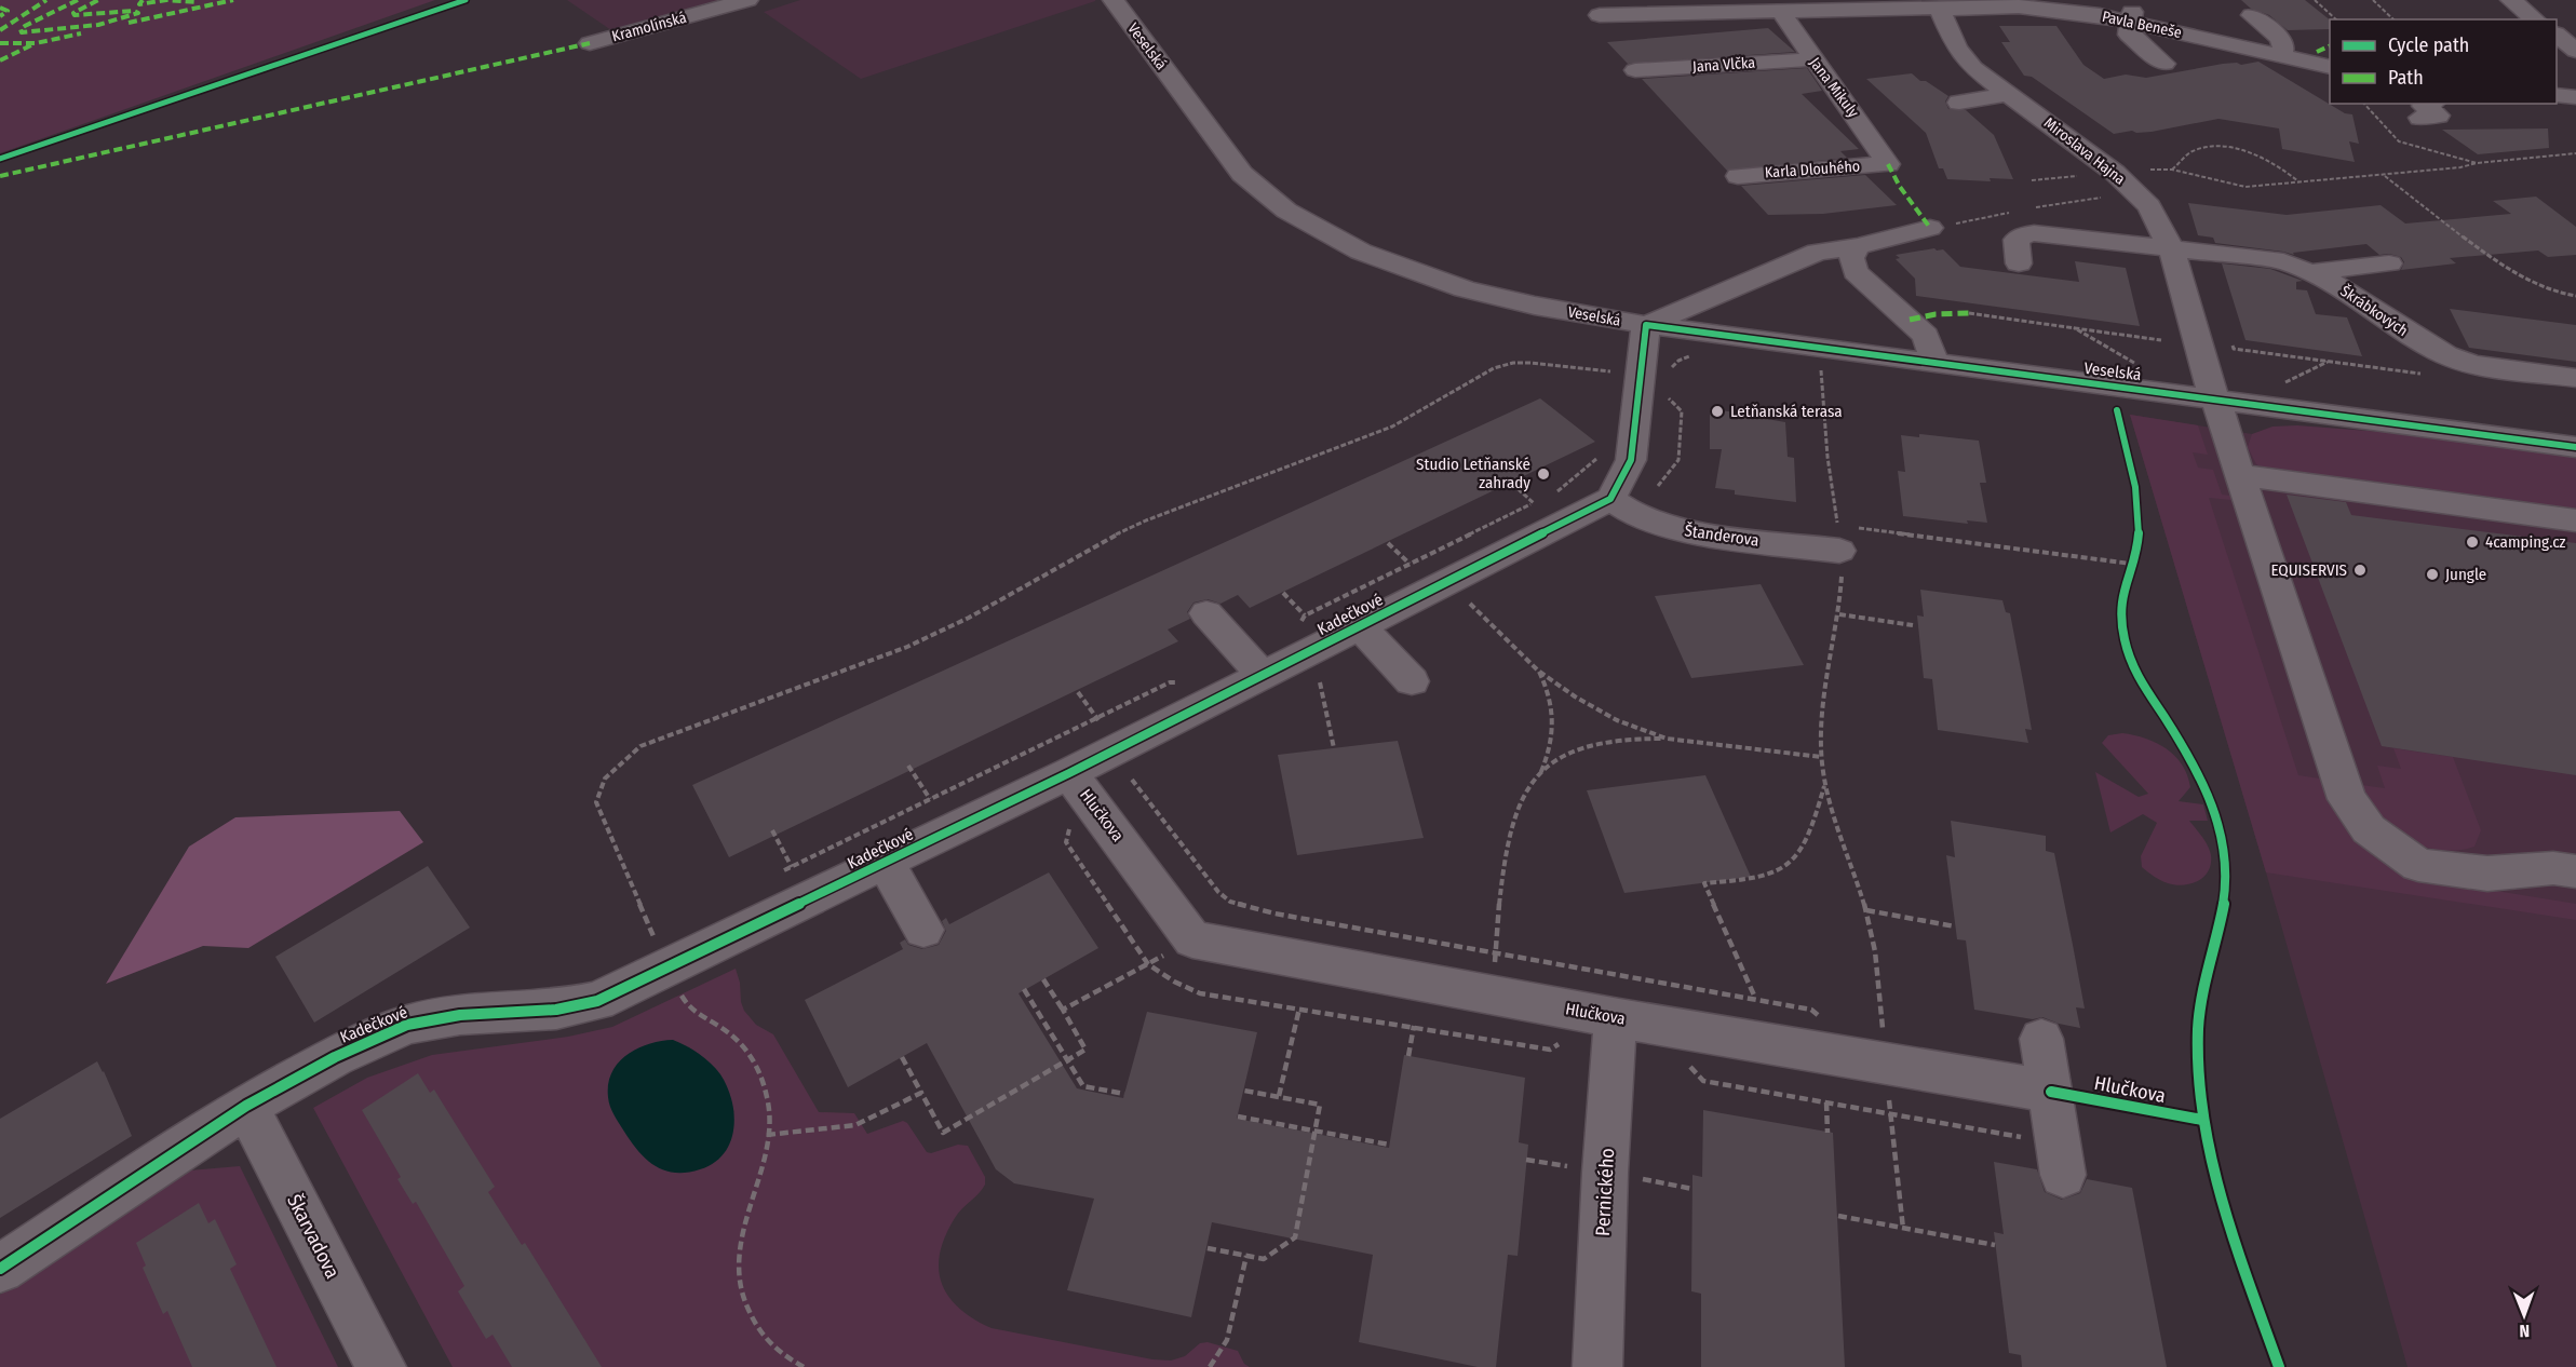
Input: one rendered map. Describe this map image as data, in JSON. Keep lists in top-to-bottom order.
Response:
{
  "streets": {
    "street": [
      "Pavla Beneše",
      "Kramolínská",
      "Veselská",
      "Jana Vlčka",
      "Jana Mikuly",
      "Miroslava Hajna",
      "Karla Dlouhého",
      "Škrábkových",
      "Štanderova",
      "Kadečkové",
      "Hlučkova",
      "Pernického",
      "Škarvadova"
    ]
  },
  "crossings": [
    ["Pavla Beneše", "Jana Mikuly"],
    ["Pavla Beneše", "Miroslava Hajna"],
    ["Veselská", "Miroslava Hajna"],
    ["Jana Vlčka", "Jana Mikuly"],
    ["Jana Mikuly", "Karla Dlouhého"],
    ["Miroslava Hajna", "Škrábkových"],
    ["Štanderova", "Kadečkové"],
    ["Kadečkové", "Hlučkova"],
    ["Kadečkové", "Škarvadova"],
    ["Hlučkova", "Pernického"]
  ],
  "places": [
    "Letňanská terasa",
    "Studio Letňanské zahrady",
    "4camping.cz",
    "EQUISERVIS",
    "Jungle"
  ],
  "legend": ["Cycle path", "Path"],
  "north": "bottom"
}
